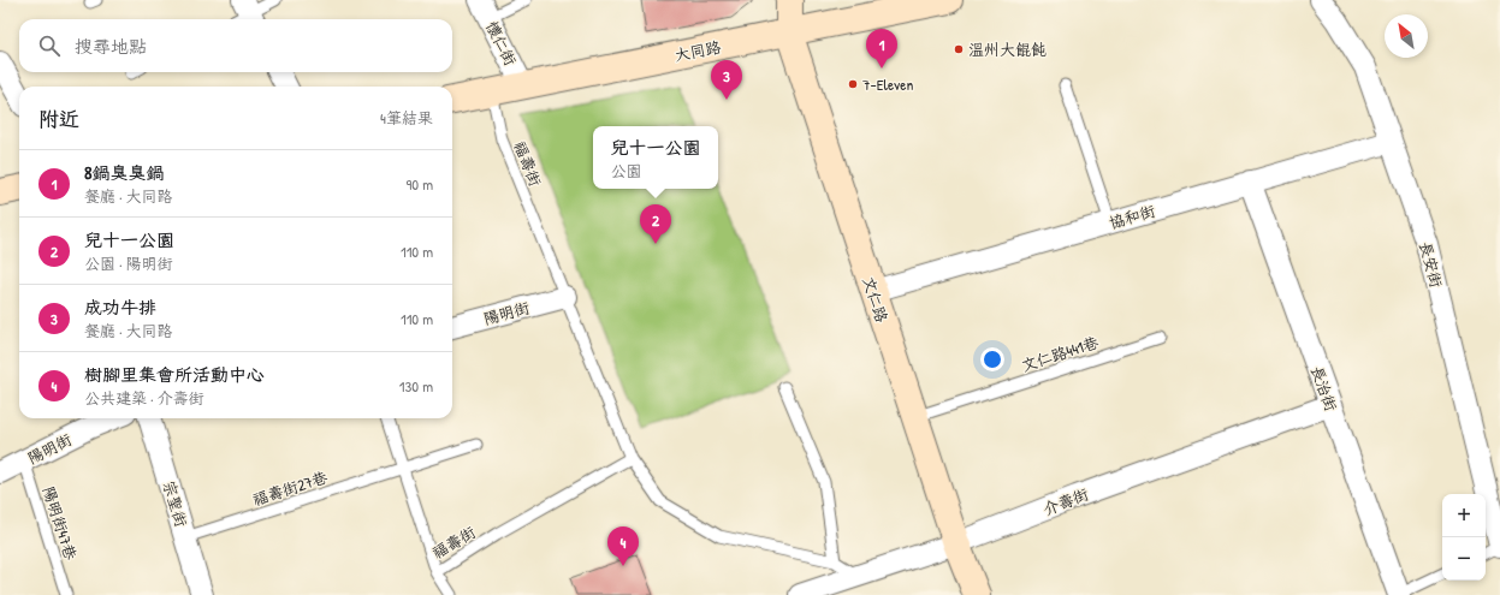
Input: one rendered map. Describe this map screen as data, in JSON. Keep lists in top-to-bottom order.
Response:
{
  "streets": {
    "main road": ["大同路", "文仁路"],
    "street": [
      "懷仁街",
      "協和街",
      "長安街",
      "陽明街",
      "長治街",
      "介壽街",
      "宗聖街"
    ],
    "lane": [
      "福壽街",
      "文仁路441巷",
      "福壽街27巷",
      "陽明街47巷"
    ]
  },
  "crossings": [
    ["懷仁街", "大同路"],
    ["大同路", "福壽街"],
    ["大同路", "文仁路"],
    ["福壽街", "陽明街"],
    ["福壽街", "福壽街27巷"],
    ["福壽街", "介壽街"],
    ["協和街", "長安街"],
    ["協和街", "文仁路"],
    ["協和街", "長治街"],
    ["文仁路", "文仁路441巷"],
    ["文仁路", "介壽街"],
    ["陽明街", "陽明街47巷"],
    ["長治街", "介壽街"],
    ["福壽街27巷", "宗聖街"]
  ],
  "places": ["溫州大餛飩", "7-Eleven"],
  "north": "top left",
  "page": {
    "search": "搜尋地點",
    "pins": [
      "1",
      "3",
      "2",
      "4"
    ],
    "heading": ["附近", "4筆結果"],
    "popup": ["兒十一公園", "公園"],
    "list": [
      {
        "mark": "1",
        "name": "8鍋臭臭鍋",
        "note": "餐廳 · 大同路",
        "value": "90 m"
      },
      {
        "mark": "2",
        "name": "兒十一公園",
        "note": "公園 · 陽明街",
        "value": "110 m"
      },
      {
        "mark": "3",
        "name": "成功牛排",
        "note": "餐廳 · 大同路",
        "value": "110 m"
      },
      {
        "mark": "4",
        "name": "樹腳里集會所活動中心",
        "note": "公共建築 · 介壽街",
        "value": "130 m"
      }
    ],
    "map_buttons": ["+", "−"]
  }
}
